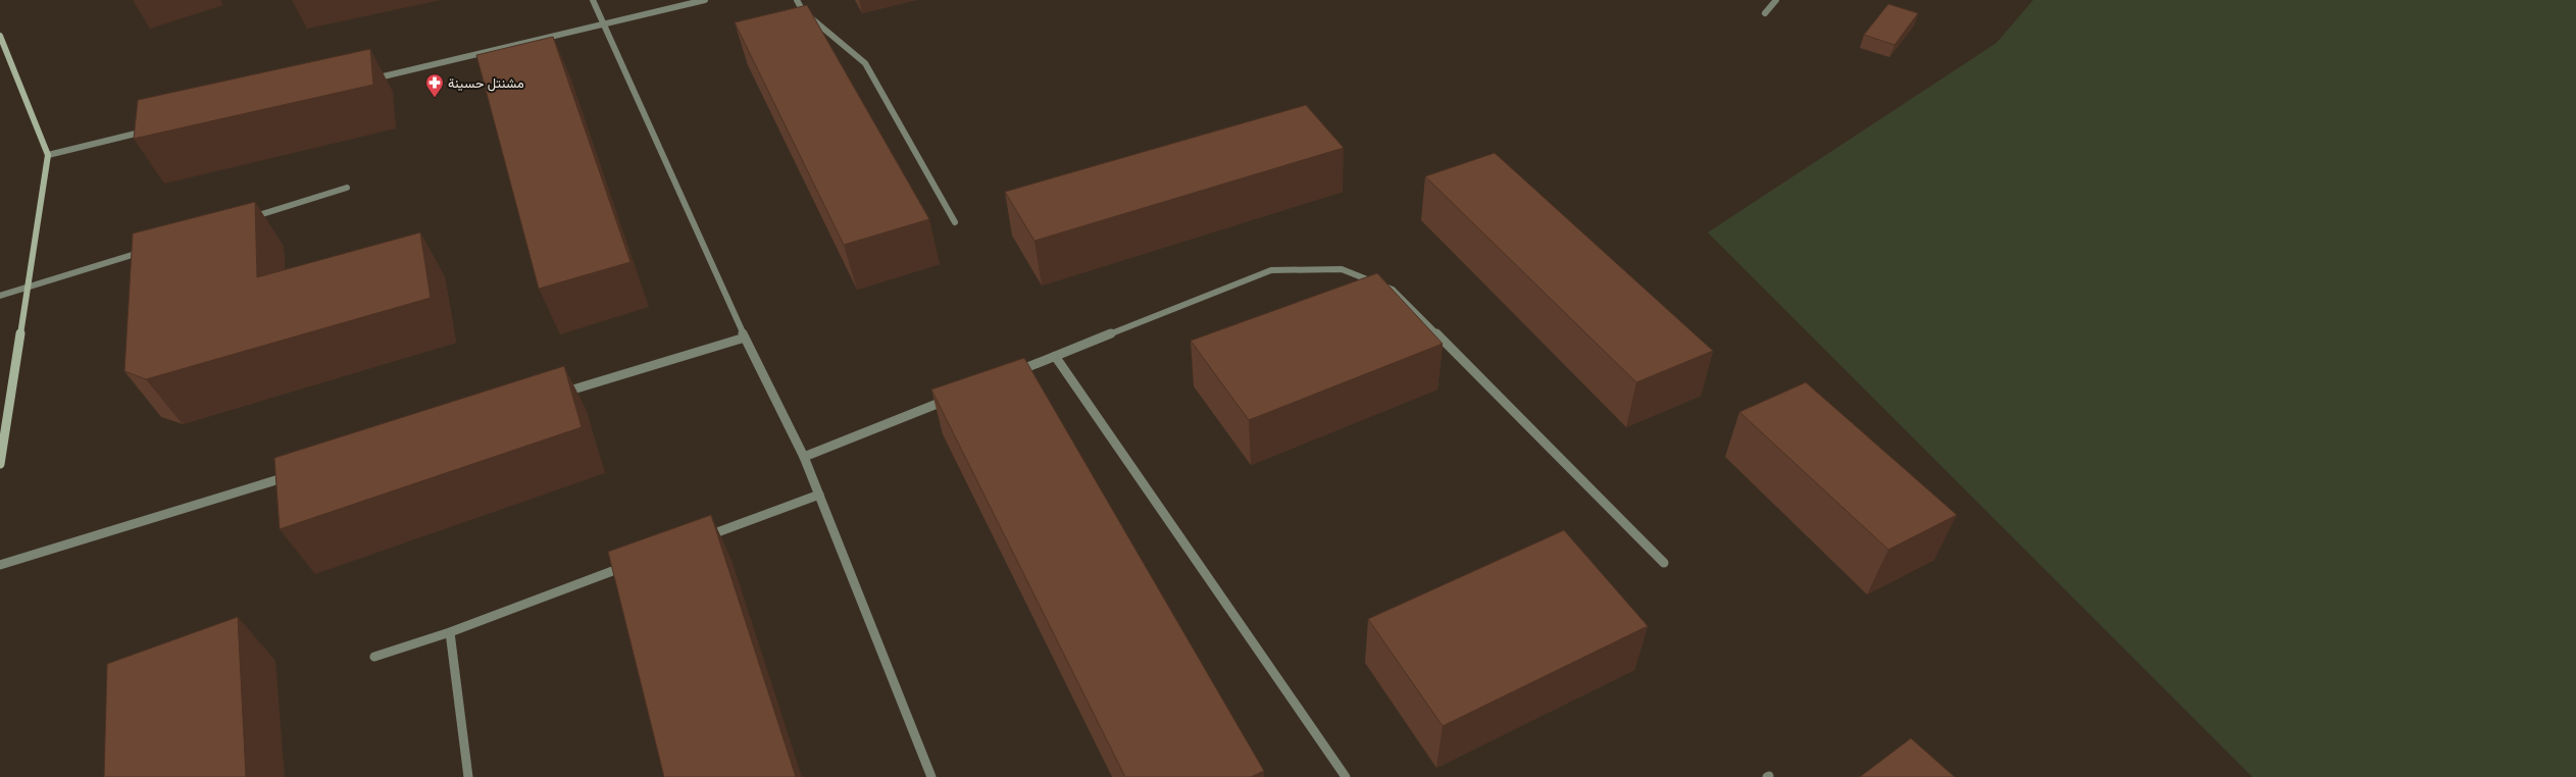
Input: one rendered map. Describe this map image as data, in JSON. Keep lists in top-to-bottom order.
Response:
{
  "places": {
    "pharmacy": ["مشنتل حسينة"]
  }
}
